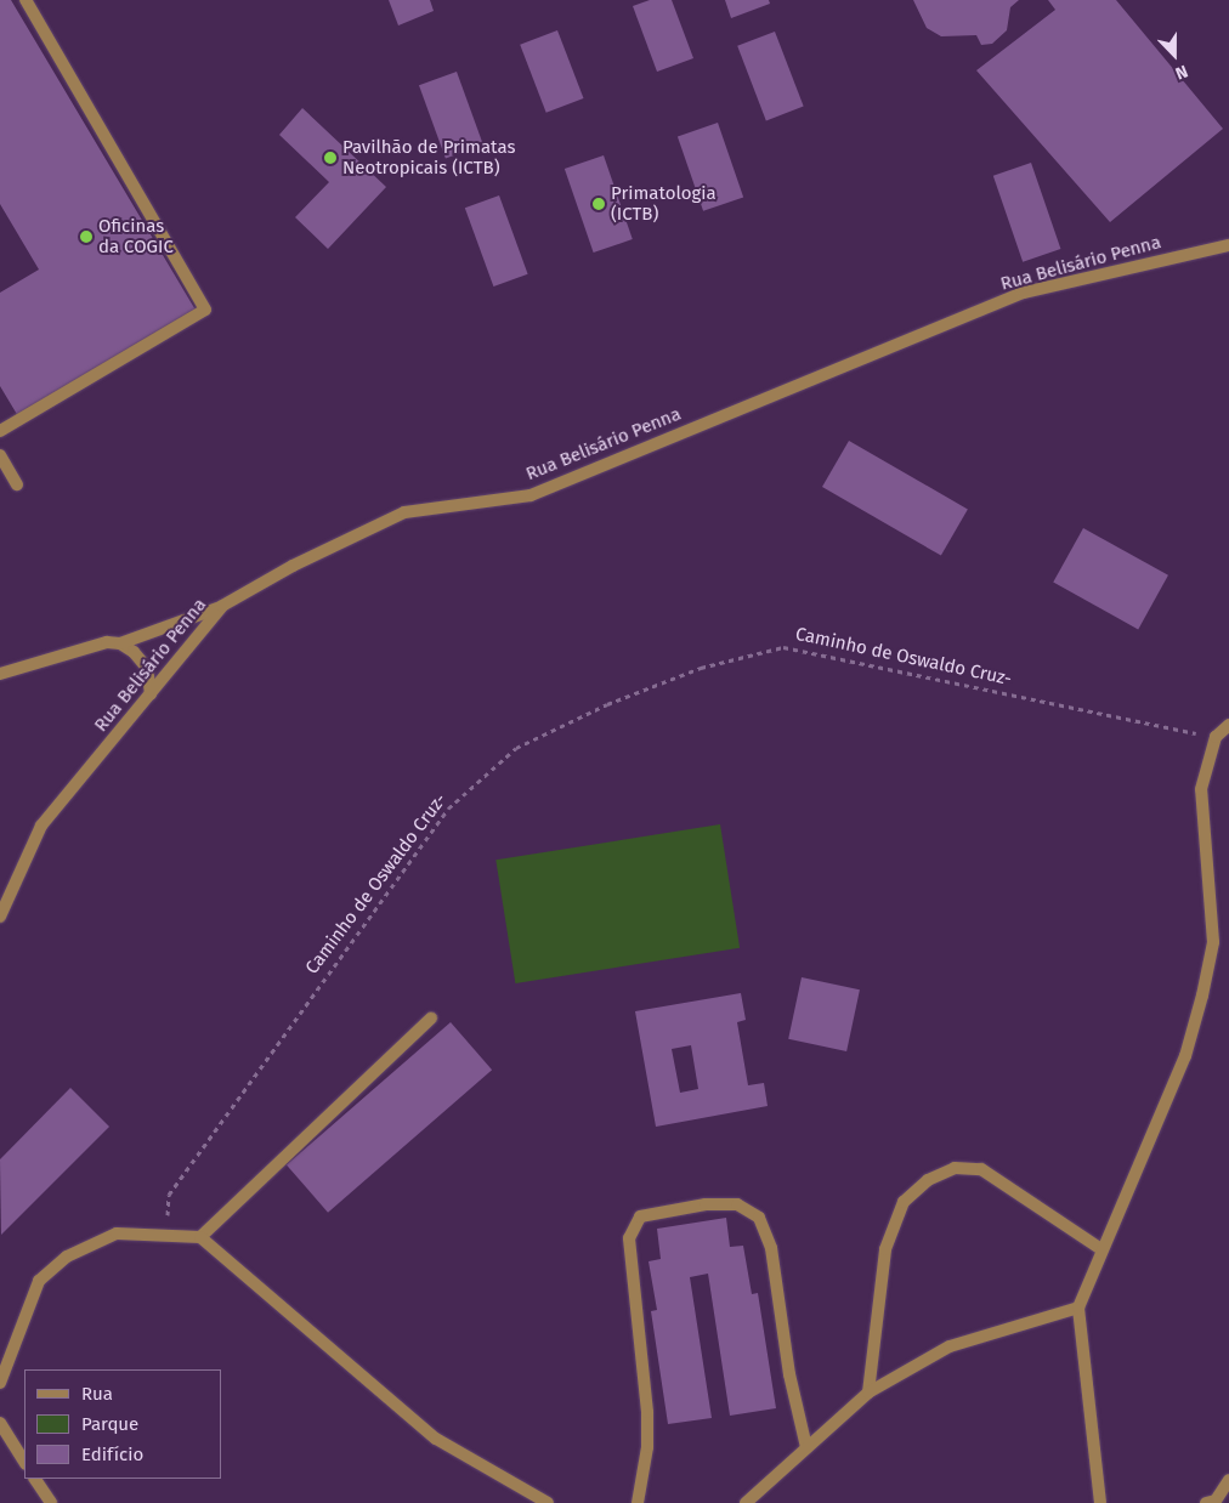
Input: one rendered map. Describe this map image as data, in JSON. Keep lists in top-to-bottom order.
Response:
{
  "streets": {
    "street": ["Rua Belisário Penna"],
    "path": ["Caminho de Oswaldo Cruz-"]
  },
  "places": ["Pavilhão de Primatas Neotropicais (ICTB)", "Primatologia (ICTB)", "Oficinas da COGIC"],
  "legend": ["Rua", "Parque", "Edifício"],
  "north": "bottom"
}
